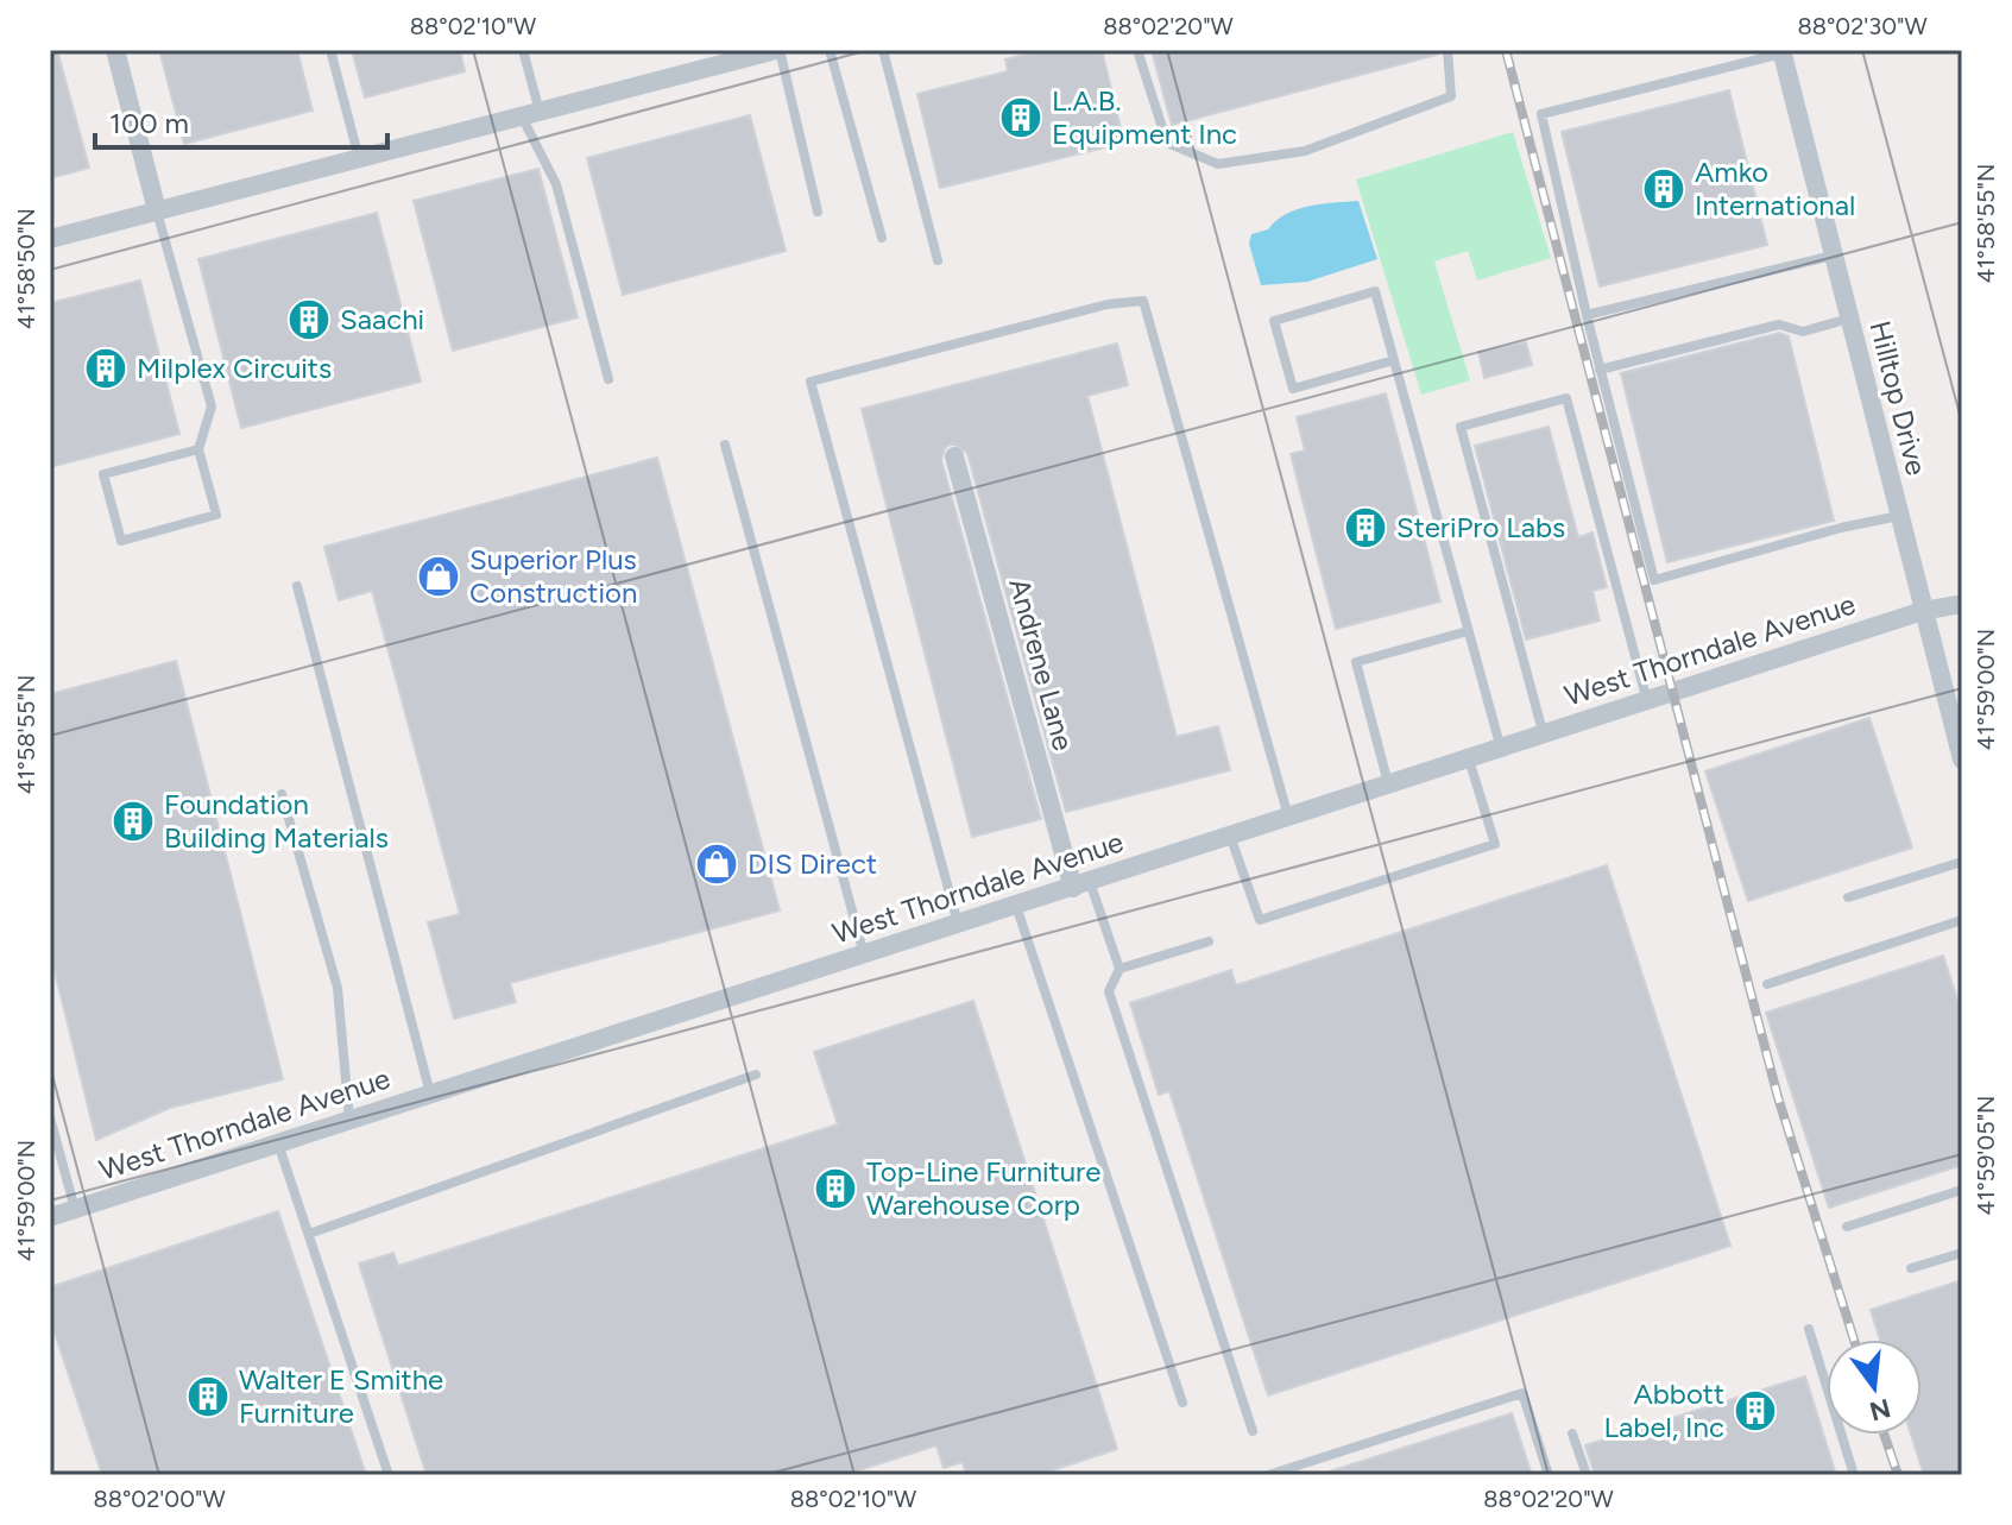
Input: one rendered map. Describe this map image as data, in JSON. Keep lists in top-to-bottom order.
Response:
{
  "streets": {
    "street": ["Hilltop Drive", "West Thorndale Avenue", "Andrene Lane"]
  },
  "crossings": [
    ["Hilltop Drive", "West Thorndale Avenue"],
    ["West Thorndale Avenue", "Andrene Lane"]
  ],
  "places": {
    "building": [
      "L.A.B. Equipment Inc",
      "Amko International",
      "Saachi",
      "Milplex Circuits",
      "SteriPro Labs",
      "Foundation Building Materials",
      "Top-Line Furniture Warehouse Corp",
      "Walter E Smithe Furniture",
      "Abbott Label, Inc"
    ],
    "shop": ["Superior Plus Construction", "DIS Direct"]
  },
  "scale_bar": "100 m",
  "north": "bottom",
  "coordinates": [
    "88°02'10\"W",
    "88°02'20\"W",
    "88°02'30\"W",
    "41°58'55\"N",
    "41°58'50\"N",
    "41°59'00\"N",
    "41°59'05\"N",
    "88°02'00\"W"
  ]
}
